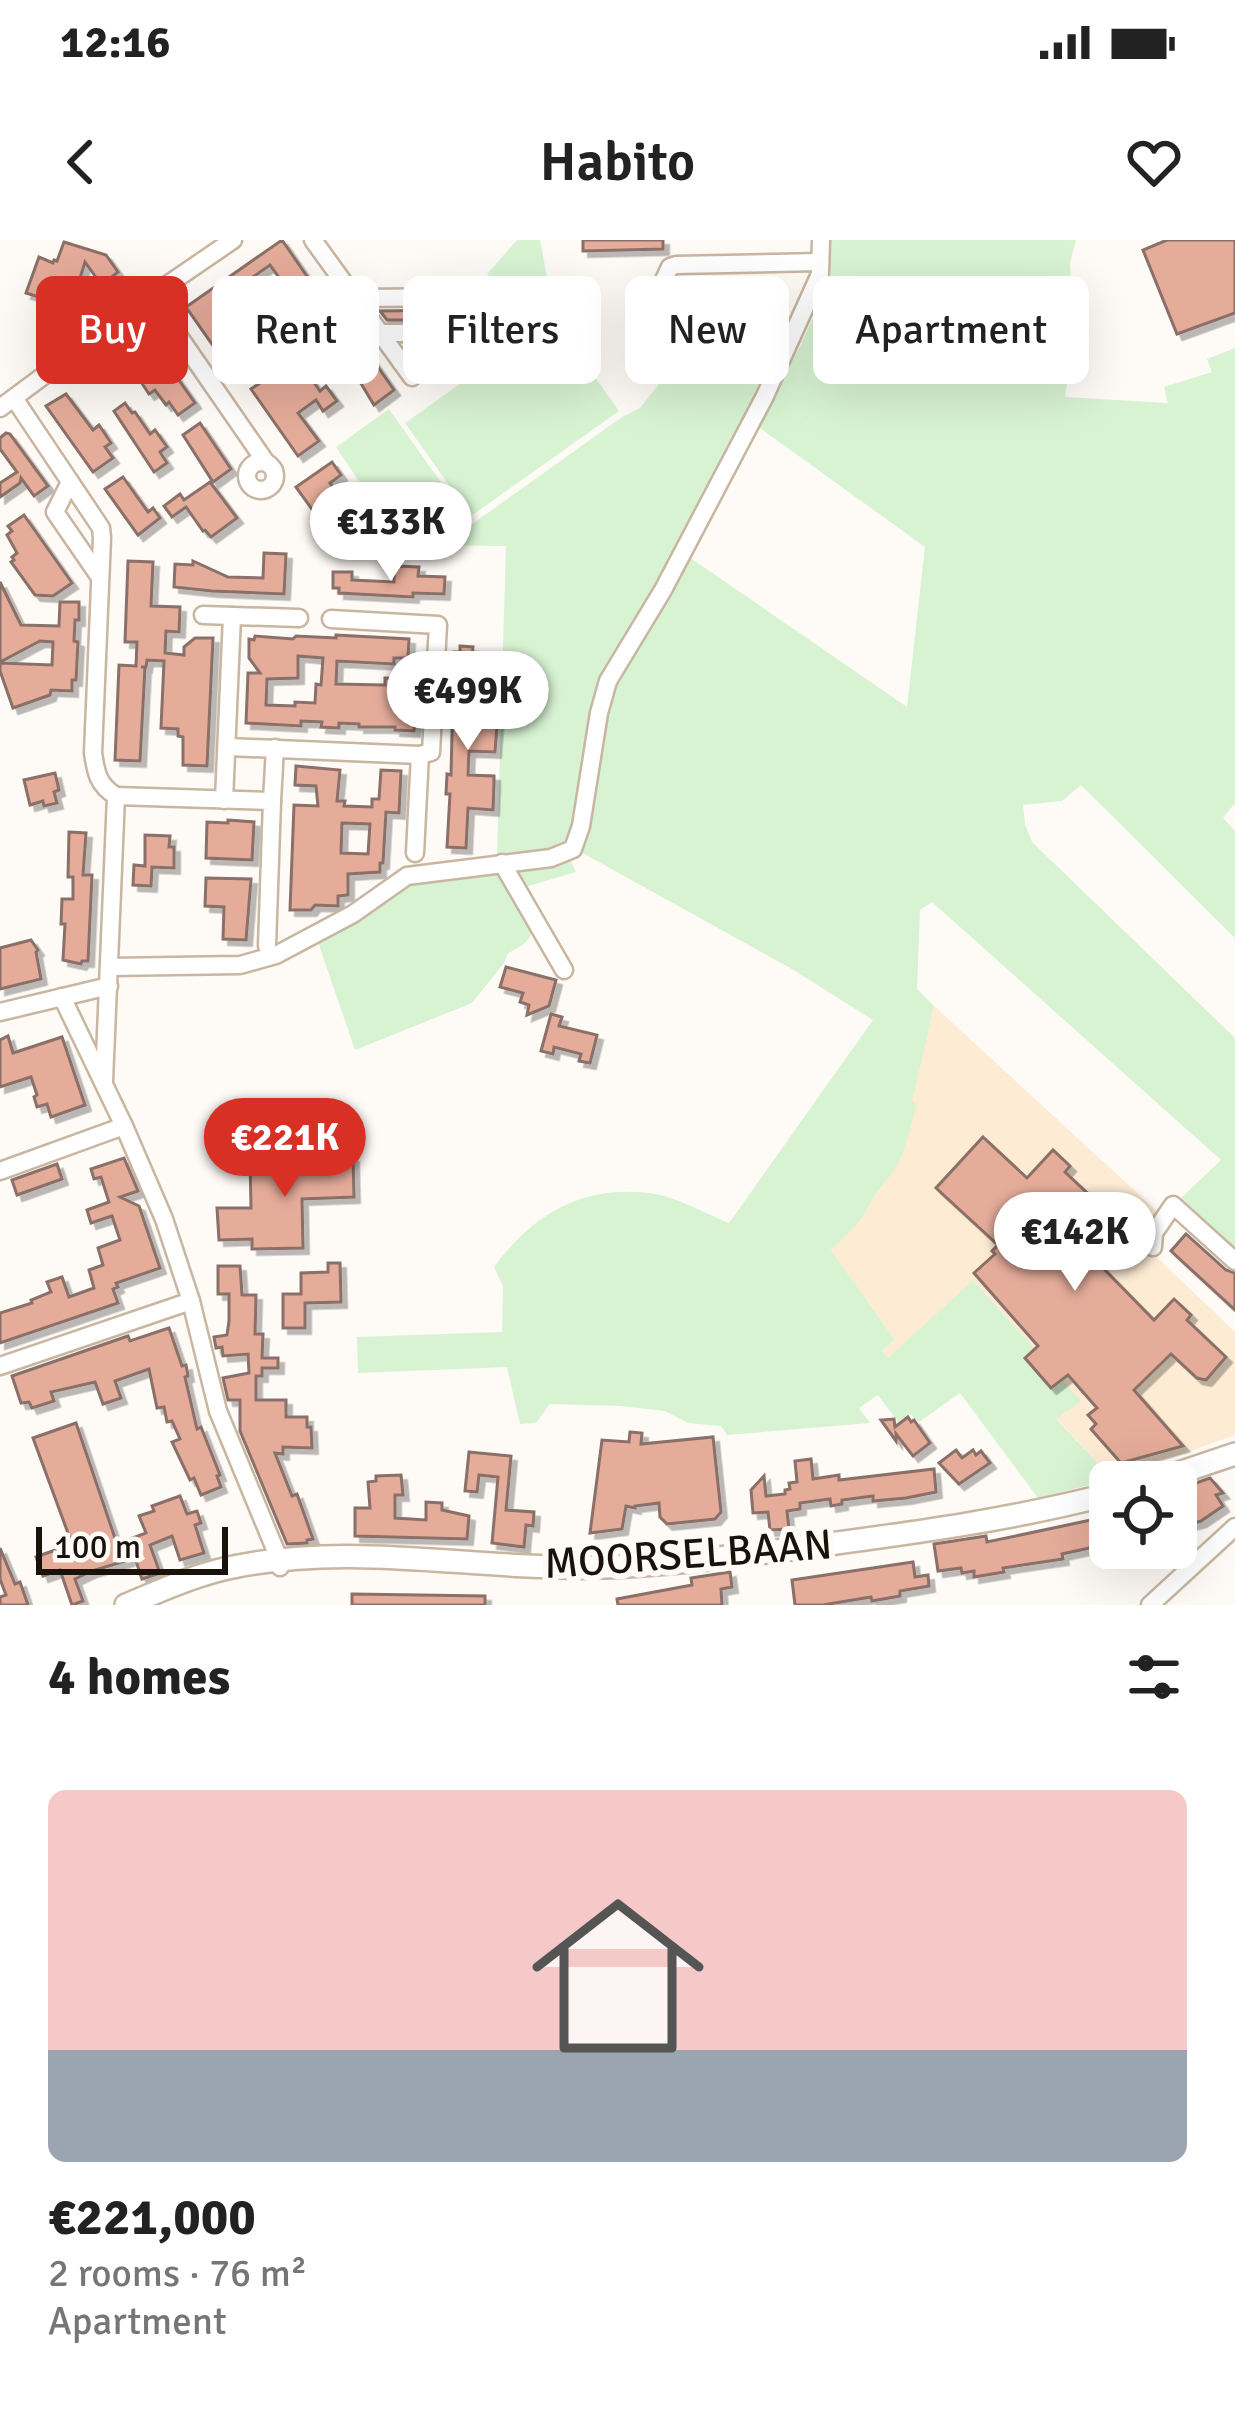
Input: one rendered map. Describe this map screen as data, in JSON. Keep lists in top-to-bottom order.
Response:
{
  "streets": {
    "main road": ["MOORSELBAAN"]
  },
  "scale_bar": "100 m",
  "page": {
    "status": "12:16",
    "header": "Habito",
    "chip": [
      "Buy",
      "Rent",
      "Filters",
      "New",
      "Apartment"
    ],
    "price": [
      "€133K",
      "€499K",
      "€221K",
      "€142K"
    ],
    "scale": "100 m",
    "heading": "4 homes",
    "list": [
      {
        "name": "€221,000",
        "note": "2 rooms · 76 m² · Apartment"
      }
    ]
  }
}
